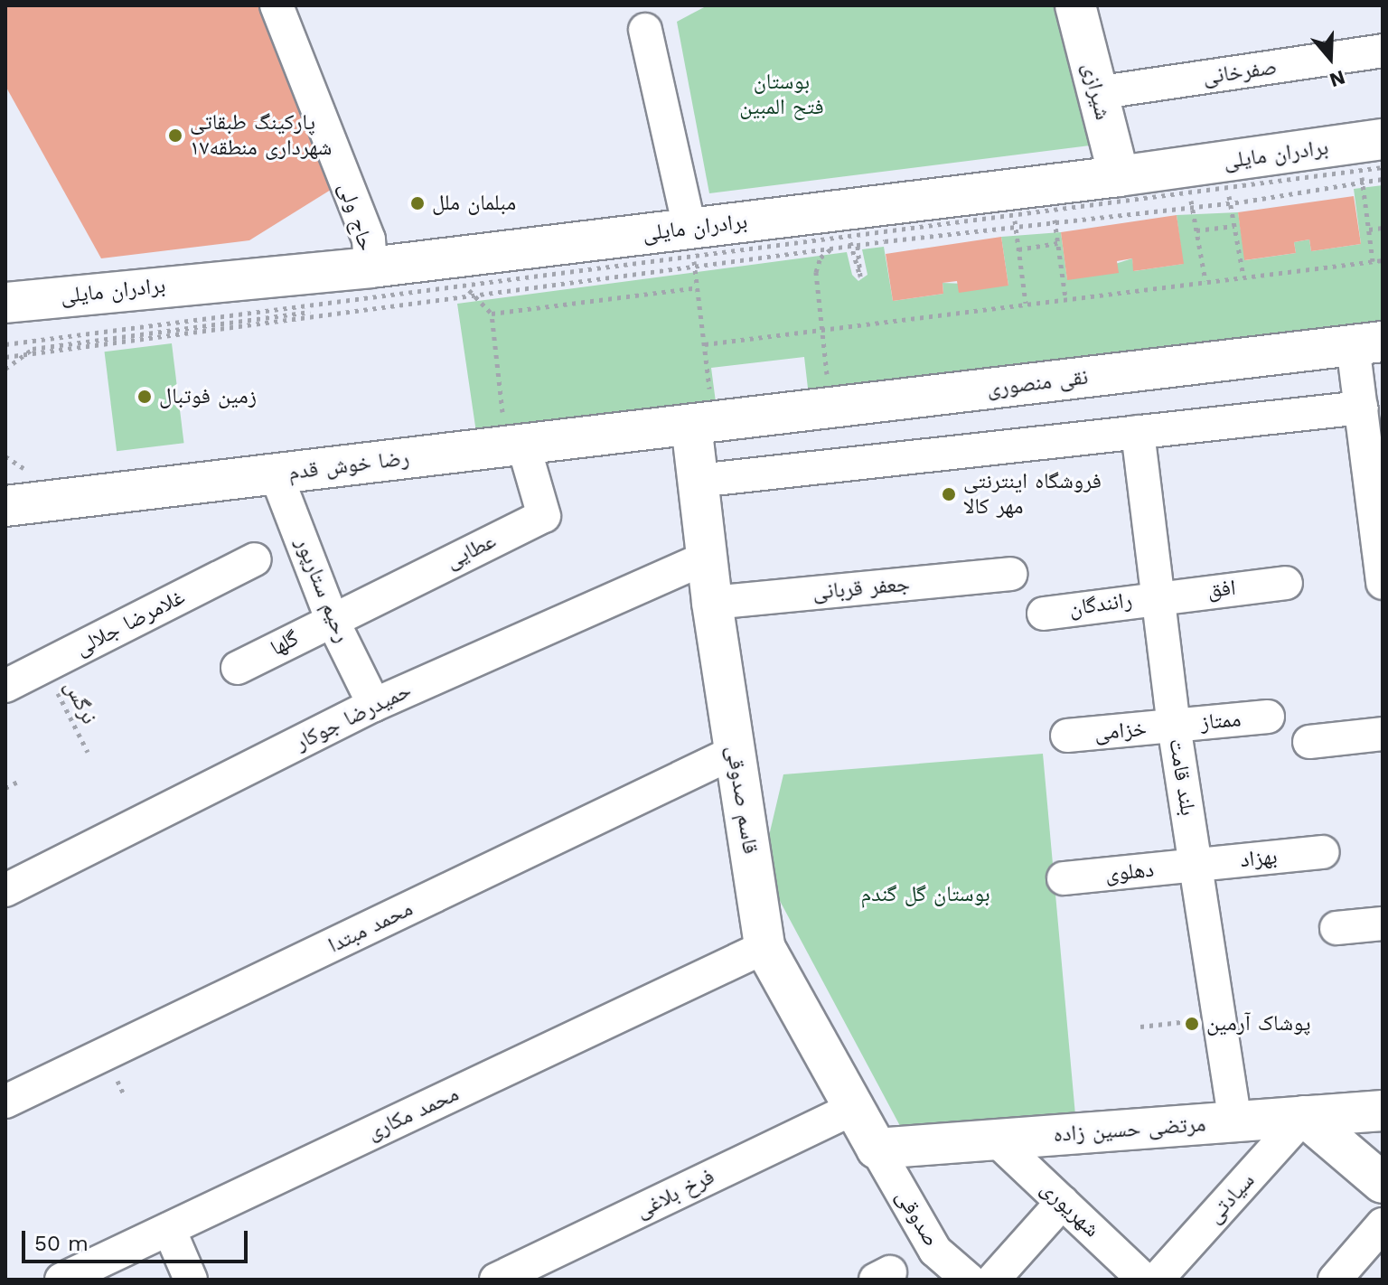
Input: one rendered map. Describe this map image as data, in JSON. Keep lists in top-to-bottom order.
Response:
{
  "streets": {
    "street": [
      "صفرخانی",
      "شیرازی",
      "برادران مایلی",
      "حاج ولی",
      "نقی منصوری",
      "رضا خوش قدم",
      "عطایی",
      "جعفر قربانی",
      "افق",
      "رحیم ستارپور",
      "رانندگان",
      "غلامرضا جلالی",
      "گلها",
      "حمیدرضا جوکار",
      "ممتاز",
      "خزامی",
      "بلند قامت",
      "قاسم صدوقی",
      "بهزاد",
      "دهلوی",
      "محمد مبتدا",
      "محمد مکاری",
      "مرتضی حسین زاده",
      "فرخ بلاغی",
      "سیادتی",
      "شهریوری",
      "صدوقی"
    ],
    "path": ["نرگس"]
  },
  "crossings": [
    ["صفرخانی", "شیرازی"],
    ["شیرازی", "برادران مایلی"],
    ["برادران مایلی", "حاج ولی"],
    ["نقی منصوری", "رضا خوش قدم"],
    ["نقی منصوری", "قاسم صدوقی"],
    ["رضا خوش قدم", "عطایی"],
    ["رضا خوش قدم", "رحیم ستارپور"],
    ["رضا خوش قدم", "قاسم صدوقی"],
    ["عطایی", "رحیم ستارپور"],
    ["عطایی", "گلها"],
    ["جعفر قربانی", "قاسم صدوقی"],
    ["افق", "رانندگان"],
    ["افق", "بلند قامت"],
    ["رحیم ستارپور", "گلها"],
    ["رحیم ستارپور", "حمیدرضا جوکار"],
    ["رانندگان", "بلند قامت"],
    ["غلامرضا جلالی", "نرگس"],
    ["حمیدرضا جوکار", "قاسم صدوقی"],
    ["ممتاز", "خزامی"],
    ["ممتاز", "بلند قامت"],
    ["خزامی", "بلند قامت"],
    ["بلند قامت", "بهزاد"],
    ["بلند قامت", "دهلوی"],
    ["بلند قامت", "مرتضی حسین زاده"],
    ["قاسم صدوقی", "محمد مبتدا"],
    ["قاسم صدوقی", "محمد مکاری"],
    ["قاسم صدوقی", "مرتضی حسین زاده"],
    ["قاسم صدوقی", "فرخ بلاغی"],
    ["قاسم صدوقی", "صدوقی"],
    ["بهزاد", "دهلوی"],
    ["مرتضی حسین زاده", "سیادتی"],
    ["مرتضی حسین زاده", "شهریوری"],
    ["مرتضی حسین زاده", "صدوقی"]
  ],
  "parks": ["بوستان فتح المبین", "بوستان گل گندم"],
  "places": [
    "پارکینگ طبقاتی شهرداری منطقه۱۷",
    "مبلمان ملل",
    "زمین فوتبال",
    "فروشگاه اینترنتی مهر کالا",
    "پوشاک آرمین"
  ],
  "scale_bar": "50 m",
  "north": "bottom"
}
